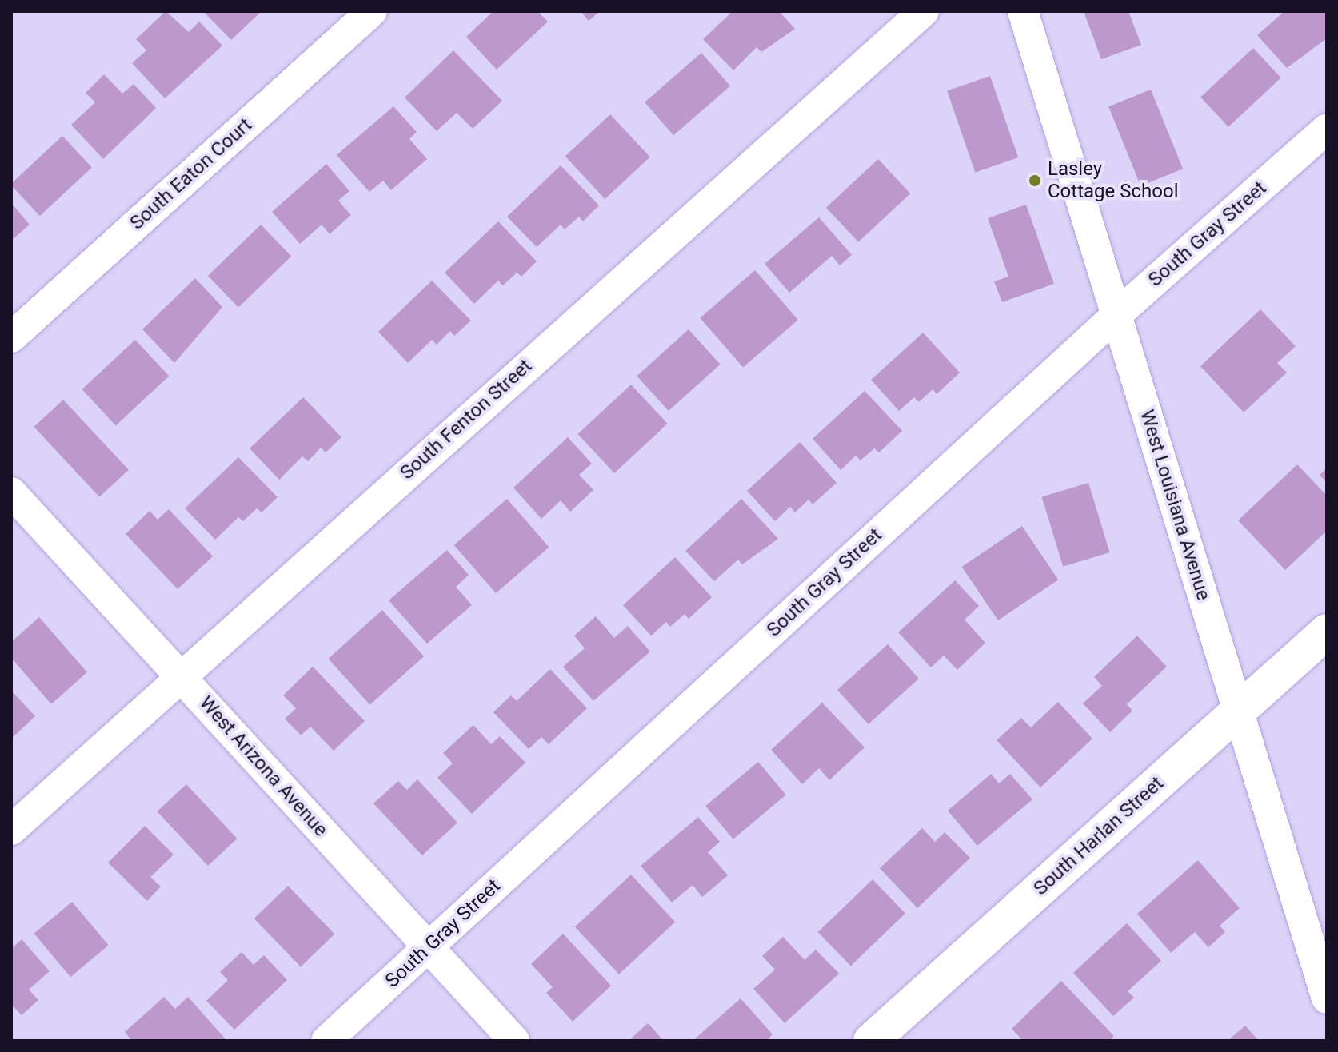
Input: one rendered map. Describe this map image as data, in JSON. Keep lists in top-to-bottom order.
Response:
{
  "streets": {
    "street": [
      "South Eaton Court",
      "South Gray Street",
      "South Fenton Street",
      "West Louisiana Avenue",
      "West Arizona Avenue",
      "South Harlan Street"
    ]
  },
  "crossings": [
    ["South Gray Street", "West Louisiana Avenue"],
    ["South Gray Street", "West Arizona Avenue"],
    ["South Fenton Street", "West Arizona Avenue"],
    ["West Louisiana Avenue", "South Harlan Street"]
  ],
  "places": ["Lasley Cottage School"]
}
